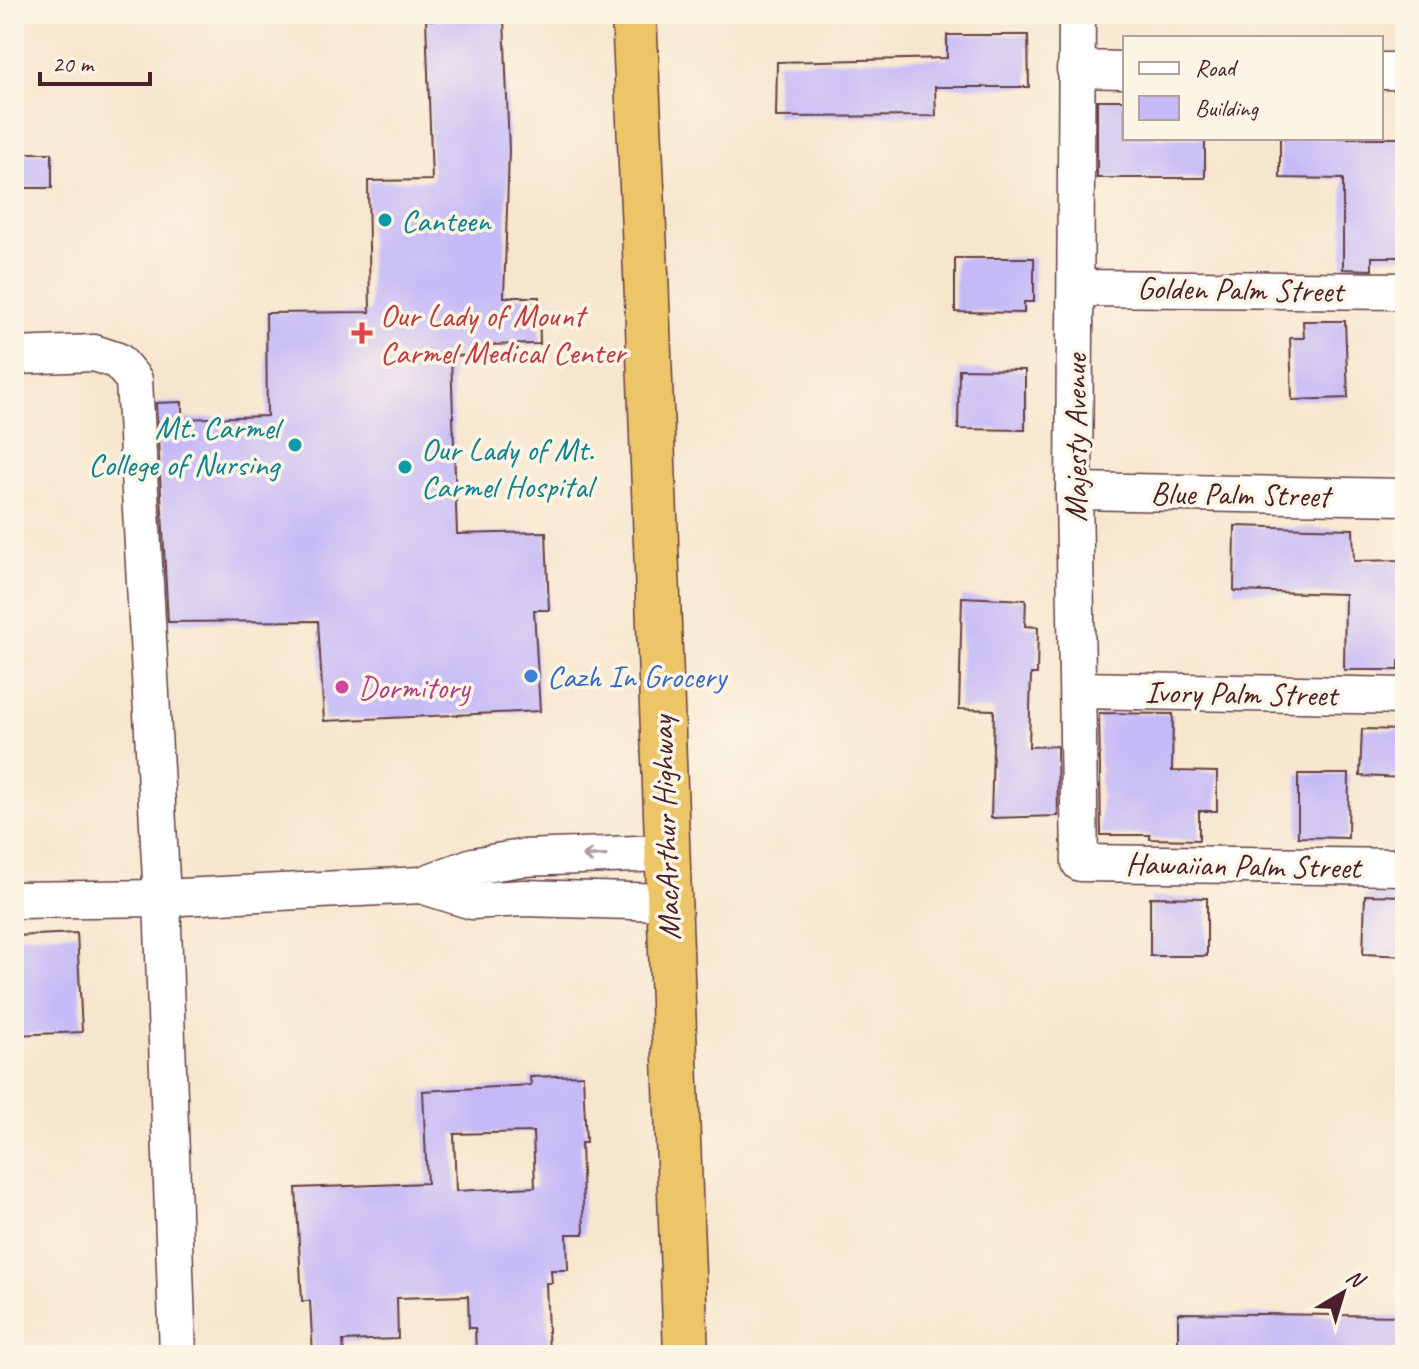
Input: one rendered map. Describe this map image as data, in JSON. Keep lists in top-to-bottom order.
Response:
{
  "streets": {
    "highway": ["MacArthur Highway"],
    "street": [
      "Golden Palm Street",
      "Majesty Avenue",
      "Blue Palm Street",
      "Ivory Palm Street",
      "Hawaiian Palm Street"
    ]
  },
  "crossings": [
    ["Golden Palm Street", "Majesty Avenue"],
    ["Majesty Avenue", "Blue Palm Street"],
    ["Majesty Avenue", "Ivory Palm Street"],
    ["Majesty Avenue", "Hawaiian Palm Street"]
  ],
  "places": {
    "other": [
      "Canteen",
      "Mt. Carmel College of Nursing",
      "Our Lady of Mt. Carmel Hospital",
      "Cazh In Grocery",
      "Dormitory"
    ],
    "health": ["Our Lady of Mount Carmel Medical Center"]
  },
  "legend": ["Road", "Building"],
  "scale_bar": "20 m",
  "north": "top right"
}
